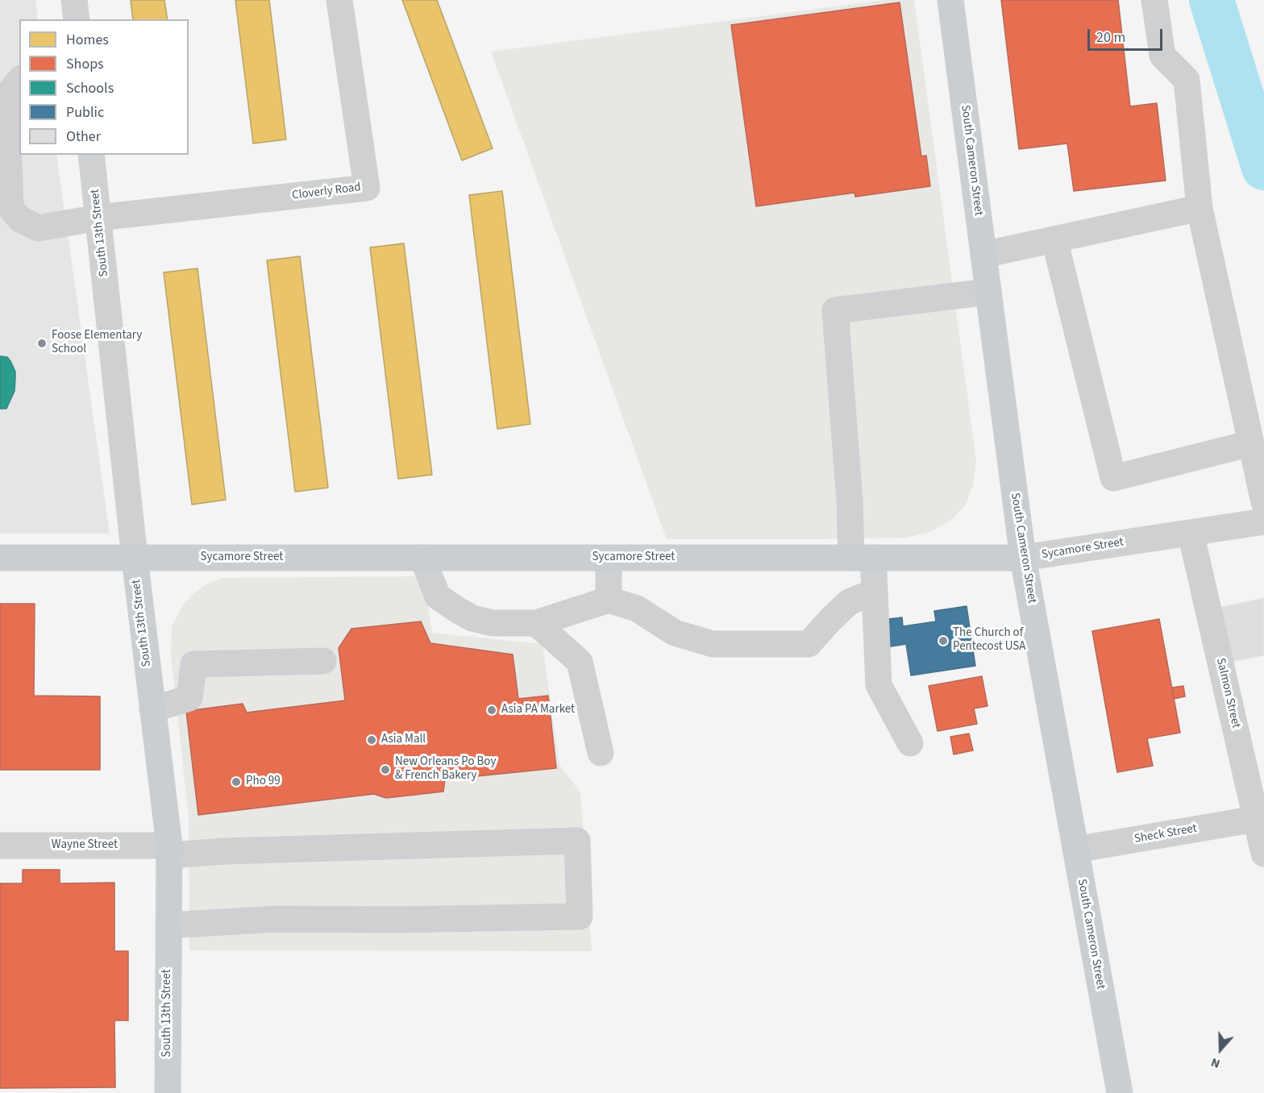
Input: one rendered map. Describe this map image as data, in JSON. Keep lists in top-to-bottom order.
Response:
{
  "streets": {
    "main road": ["South Cameron Street", "South 13th Street", "Sycamore Street"],
    "street": [
      "Cloverly Road",
      "Salmon Street",
      "Sheck Street",
      "Wayne Street"
    ]
  },
  "crossings": [
    ["South Cameron Street", "Sycamore Street"],
    ["South Cameron Street", "Sheck Street"],
    ["Cloverly Road", "South 13th Street"],
    ["South 13th Street", "Sycamore Street"],
    ["South 13th Street", "Wayne Street"],
    ["Sycamore Street", "Salmon Street"],
    ["Salmon Street", "Sheck Street"]
  ],
  "places": [
    "Foose Elementary School",
    "The Church of Pentecost USA",
    "Asia PA Market",
    "Asia Mall",
    "New Orleans Po Boy & French Bakery",
    "Pho 99"
  ],
  "legend": [
    "Homes",
    "Shops",
    "Schools",
    "Public",
    "Other"
  ],
  "scale_bar": "20 m",
  "north": "bottom"
}
